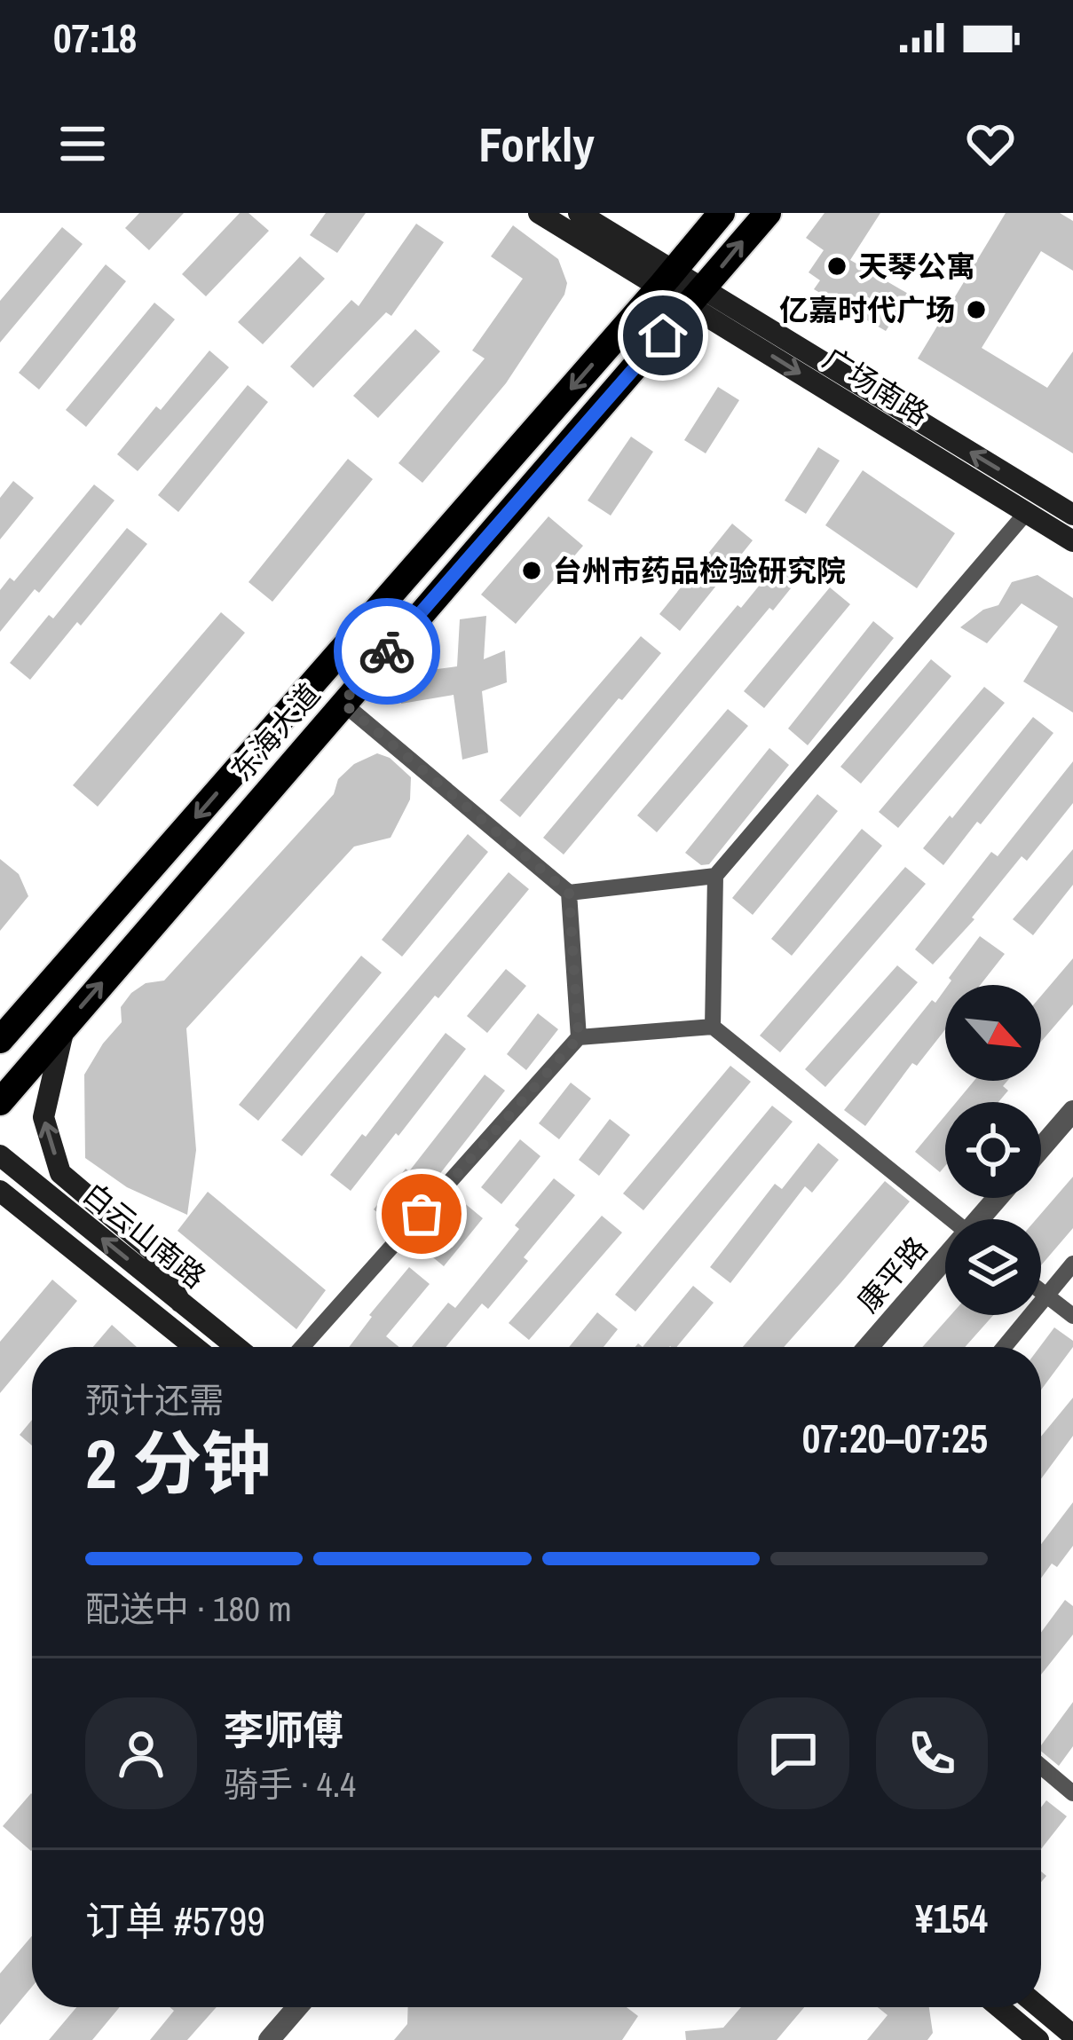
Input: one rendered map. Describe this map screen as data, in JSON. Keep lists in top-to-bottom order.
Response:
{
  "streets": {
    "main road": ["广场南路", "东海大道", "白云山南路"],
    "street": ["康平路"]
  },
  "crossings": [
    ["广场南路", "东海大道"]
  ],
  "places": ["天琴公寓", "亿嘉时代广场", "台州市药品检验研究院"],
  "north": "bottom right",
  "page": {
    "status": "07:18",
    "header": "Forkly",
    "heading": ["2 分钟", "预计还需", "07:20–07:25"],
    "panel": [
      "李师傅",
      "骑手 · 4.4",
      "订单 #5799",
      "¥154"
    ],
    "bar": "配送中 · 180 m"
  }
}
